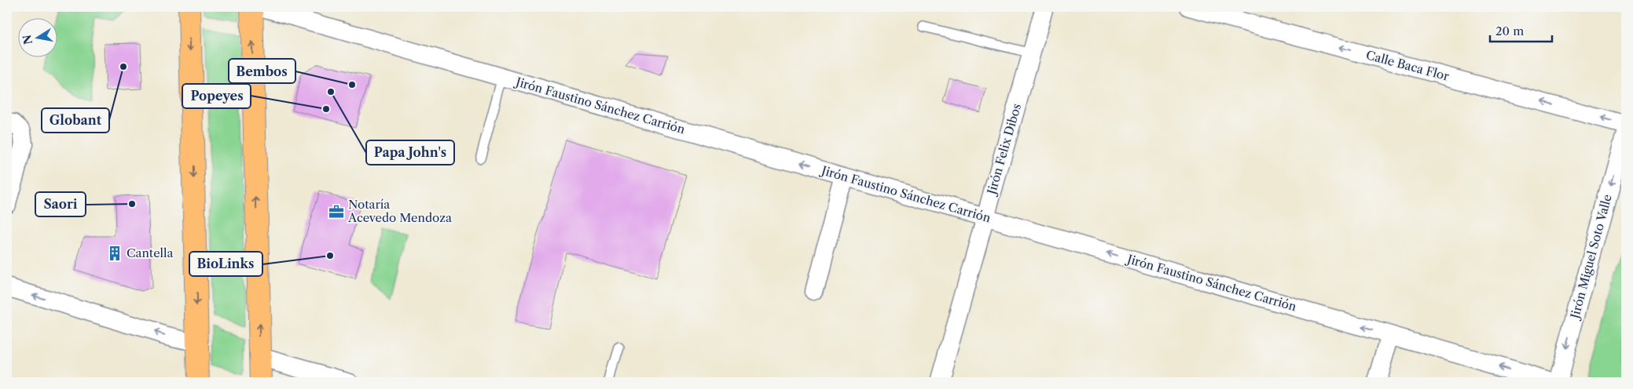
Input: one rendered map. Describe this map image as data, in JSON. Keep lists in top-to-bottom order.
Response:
{
  "streets": {
    "street": [
      "Calle Baca Flor",
      "Jirón Faustino Sánchez Carrión",
      "Jirón Felix Dibos",
      "Jirón Miguel Soto Valle"
    ]
  },
  "crossings": [
    ["Jirón Faustino Sánchez Carrión", "Jirón Felix Dibos"]
  ],
  "one_way": ["Calle Baca Flor", "Jirón Faustino Sánchez Carrión", "Jirón Miguel Soto Valle"],
  "places": {
    "other": [
      "Globant",
      "Bembos",
      "Papa John's",
      "Popeyes",
      "Saori",
      "BioLinks"
    ],
    "office": ["Notaría Acevedo Mendoza"],
    "building": ["Cantella"]
  },
  "scale_bar": "20 m",
  "north": "left"
}
